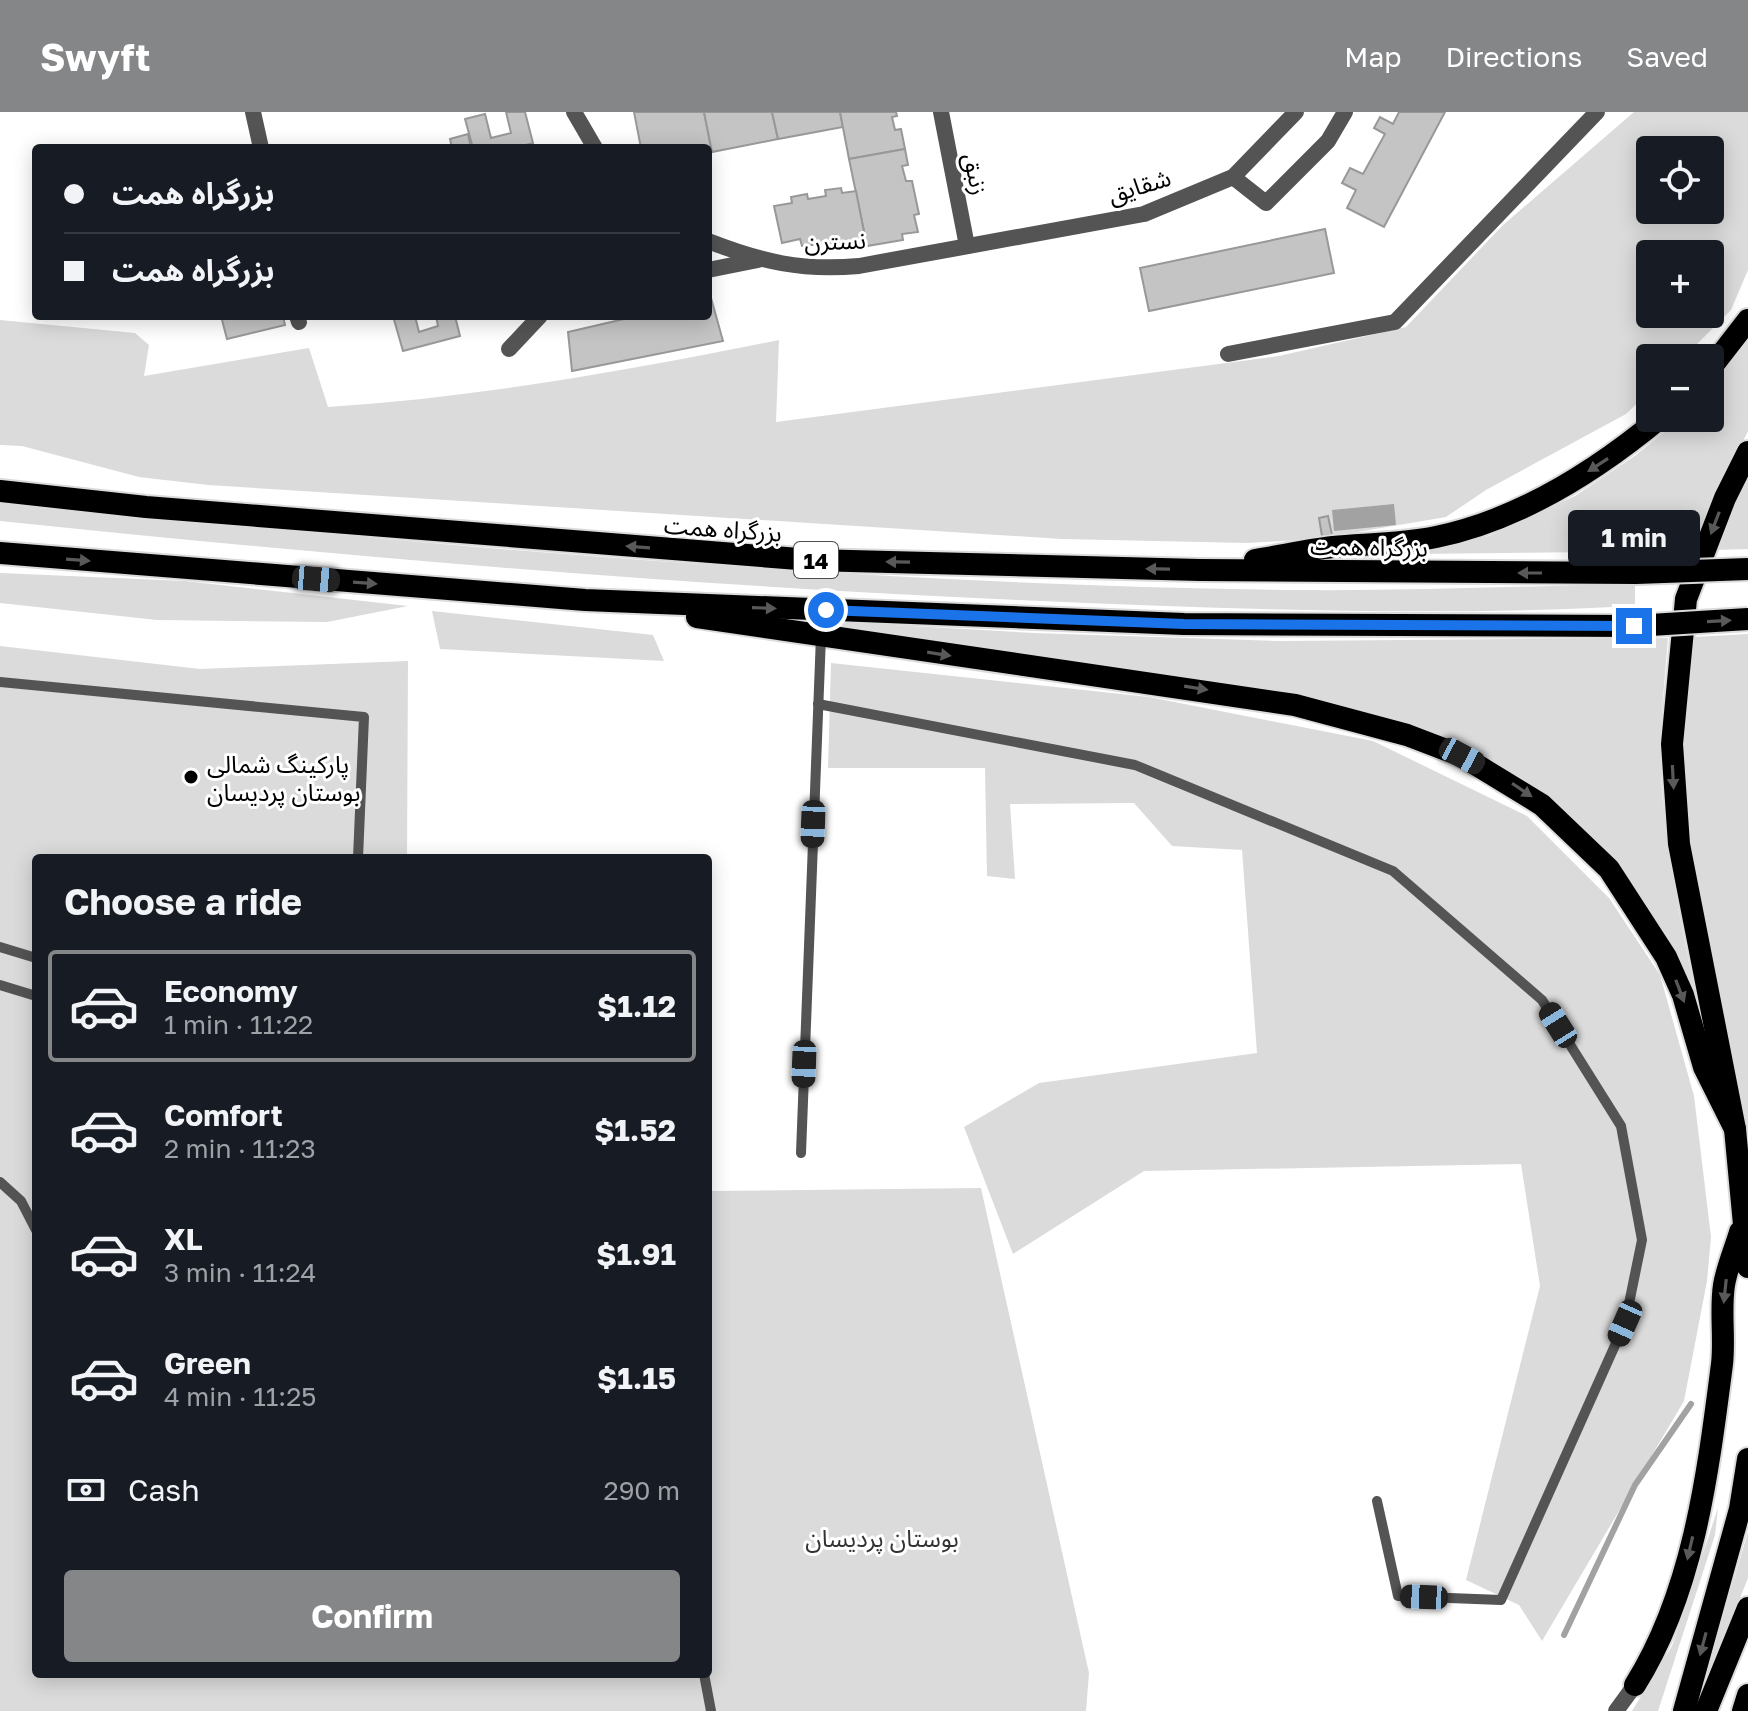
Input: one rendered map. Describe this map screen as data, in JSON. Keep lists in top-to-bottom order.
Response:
{
  "streets": {
    "highway": ["بزرگراه همت", "14"],
    "street": ["زنبق", "شقایق", "نسترن"]
  },
  "crossings": [
    ["زنبق", "شقایق"],
    ["زنبق", "نسترن"],
    ["شقایق", "نسترن"]
  ],
  "parks": ["بوستان پردیسان"],
  "places": ["پارکینگ شمالی بوستان پردیسان"],
  "page": {
    "header": "Swyft",
    "nav": ["Map", "Directions", "Saved"],
    "map_buttons": ["+", "−"],
    "banner": ["بزرگراه همت", "بزرگراه همت"],
    "bubble": "1 min",
    "heading": "Choose a ride",
    "list": [
      {
        "name": "Economy",
        "note": "1 min · 11:22",
        "value": "$1.12"
      },
      {
        "name": "Comfort",
        "note": "2 min · 11:23",
        "value": "$1.52"
      },
      {
        "name": "XL",
        "note": "3 min · 11:24",
        "value": "$1.91"
      },
      {
        "name": "Green",
        "note": "4 min · 11:25",
        "value": "$1.15"
      }
    ],
    "pay": ["Cash", "290 m"],
    "buttons": "Confirm"
  }
}
